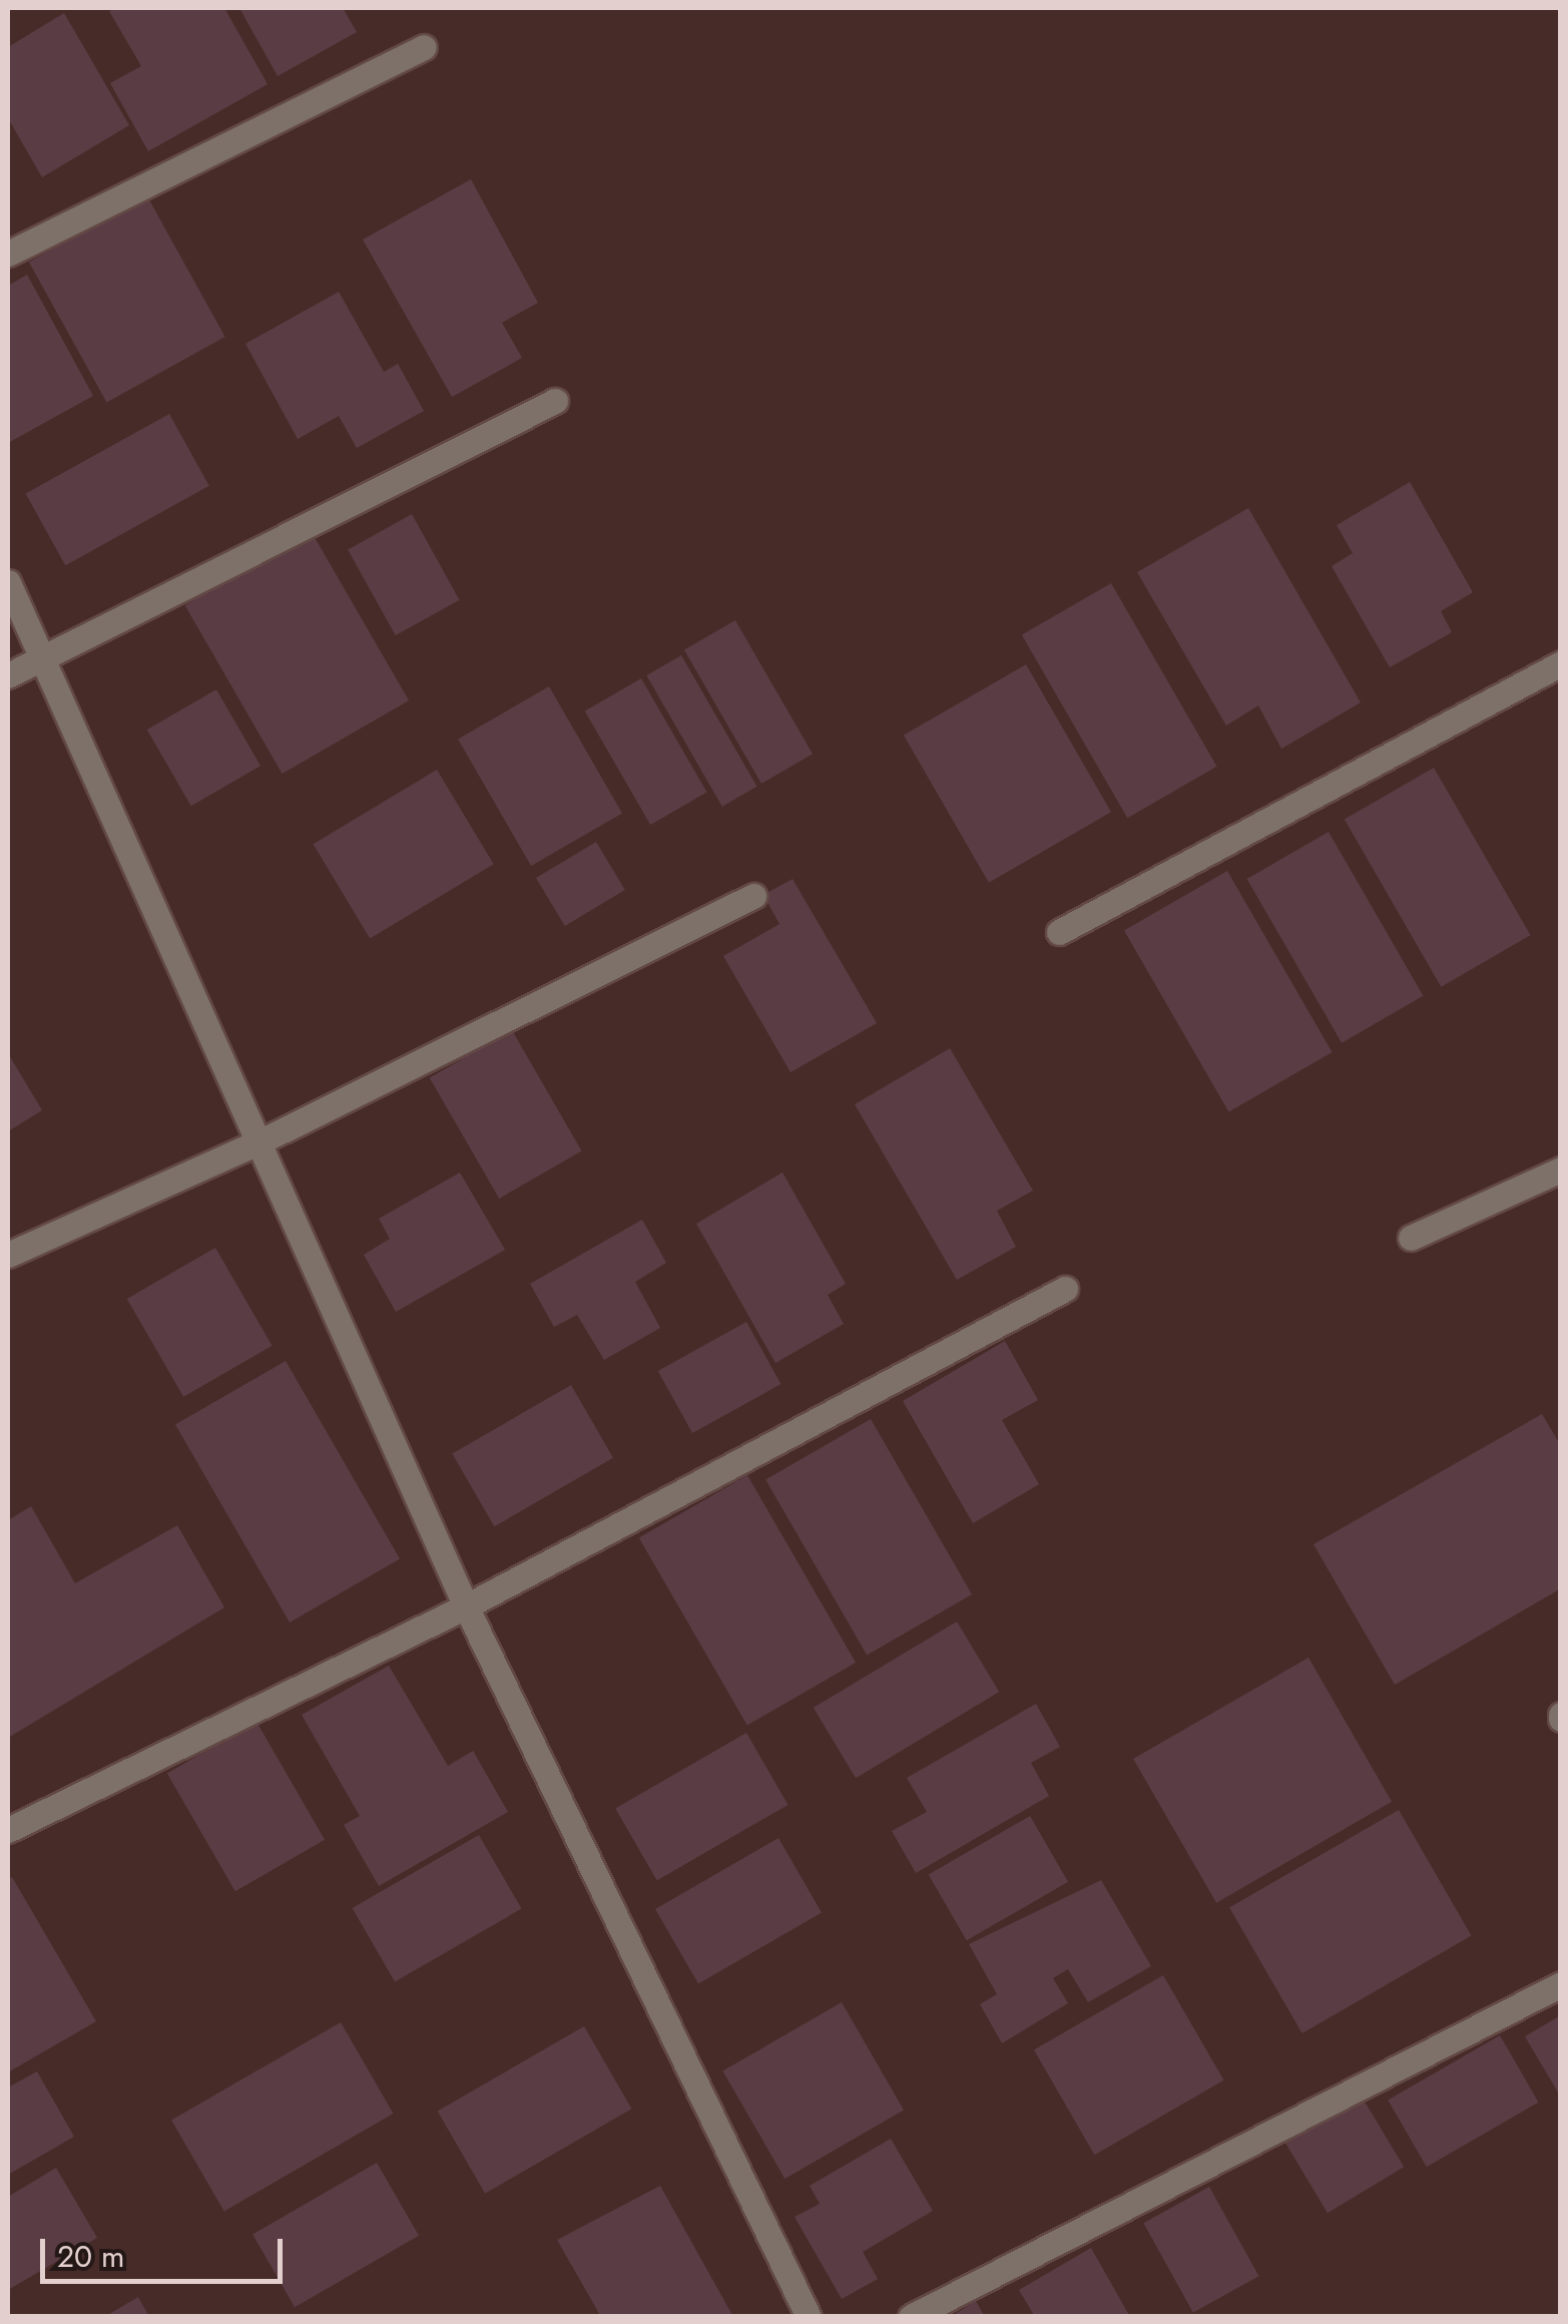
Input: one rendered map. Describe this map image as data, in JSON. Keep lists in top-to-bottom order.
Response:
{
  "scale_bar": "20 m"
}
